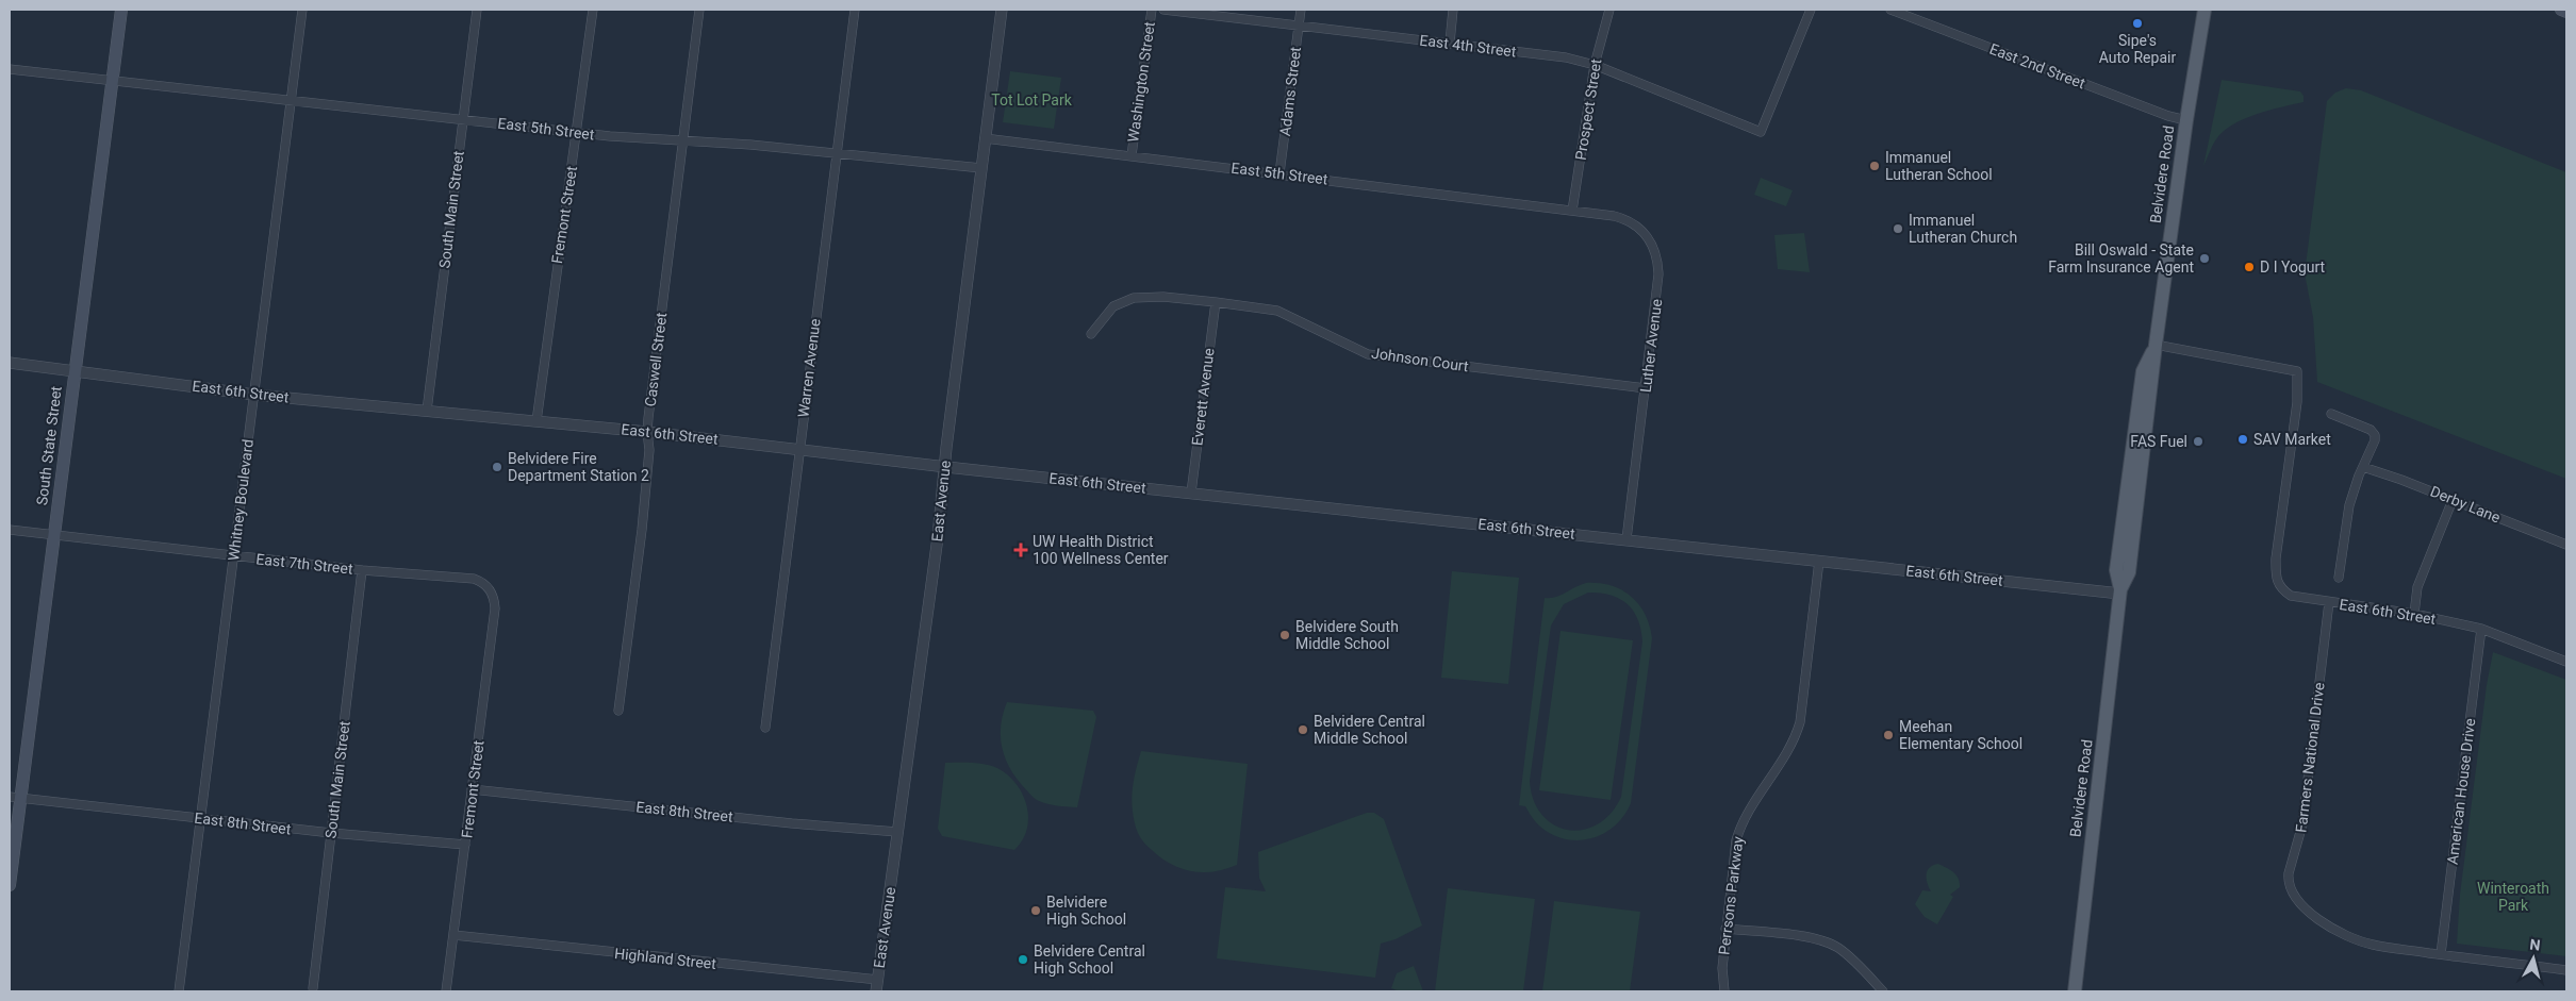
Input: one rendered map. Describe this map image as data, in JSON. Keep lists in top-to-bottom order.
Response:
{
  "streets": {
    "main road": ["Belvidere Road", "South State Street"],
    "street": [
      "East 4th Street",
      "East 2nd Street",
      "Washington Street",
      "Adams Street",
      "Prospect Street",
      "East 5th Street",
      "South Main Street",
      "Fremont Street",
      "Luther Avenue",
      "Caswell Street",
      "Johnson Court",
      "Warren Avenue",
      "East 6th Street",
      "Everett Avenue",
      "Whitney Boulevard",
      "East Avenue",
      "Derby Lane",
      "East 7th Street",
      "Farmers National Drive",
      "American House Drive",
      "East 8th Street",
      "Perrsons Parkway",
      "Highland Street"
    ]
  },
  "crossings": [
    ["East 4th Street", "Adams Street"],
    ["East 4th Street", "Prospect Street"],
    ["East 2nd Street", "Belvidere Road"],
    ["Washington Street", "East 5th Street"],
    ["Adams Street", "East 5th Street"],
    ["Prospect Street", "East 5th Street"],
    ["Prospect Street", "Luther Avenue"],
    ["East 5th Street", "South Main Street"],
    ["East 5th Street", "Fremont Street"],
    ["East 5th Street", "Luther Avenue"],
    ["East 5th Street", "Caswell Street"],
    ["East 5th Street", "Warren Avenue"],
    ["East 5th Street", "South State Street"],
    ["East 5th Street", "Whitney Boulevard"],
    ["East 5th Street", "East Avenue"],
    ["Belvidere Road", "East 6th Street"],
    ["South Main Street", "East 6th Street"],
    ["South Main Street", "East 7th Street"],
    ["South Main Street", "East 8th Street"],
    ["Fremont Street", "East 6th Street"],
    ["Fremont Street", "East 7th Street"],
    ["Fremont Street", "East 8th Street"],
    ["Fremont Street", "Highland Street"],
    ["Luther Avenue", "Johnson Court"],
    ["Luther Avenue", "East 6th Street"],
    ["Caswell Street", "East 6th Street"],
    ["Johnson Court", "Everett Avenue"],
    ["Warren Avenue", "East 6th Street"],
    ["East 6th Street", "Everett Avenue"],
    ["East 6th Street", "South State Street"],
    ["East 6th Street", "Whitney Boulevard"],
    ["East 6th Street", "East Avenue"],
    ["East 6th Street", "Farmers National Drive"],
    ["East 6th Street", "American House Drive"],
    ["East 6th Street", "Perrsons Parkway"],
    ["South State Street", "East 7th Street"],
    ["South State Street", "East 8th Street"],
    ["Whitney Boulevard", "East 7th Street"],
    ["Whitney Boulevard", "East 8th Street"],
    ["East Avenue", "East 8th Street"],
    ["East Avenue", "Highland Street"],
    ["Farmers National Drive", "American House Drive"]
  ],
  "parks": ["Tot Lot Park", "Winteroath Park"],
  "places": {
    "other": [
      "Sipe's Auto Repair",
      "Immanuel Lutheran School",
      "Immanuel Lutheran Church",
      "Bill Oswald - State Farm Insurance Agent",
      "D I Yogurt",
      "SAV Market",
      "FAS Fuel",
      "Belvidere Fire Department Station 2",
      "Belvidere South Middle School",
      "Belvidere Central Middle School",
      "Meehan Elementary School",
      "Belvidere High School",
      "Belvidere Central High School"
    ],
    "health": ["UW Health District 100 Wellness Center"]
  },
  "north": "top"
}
